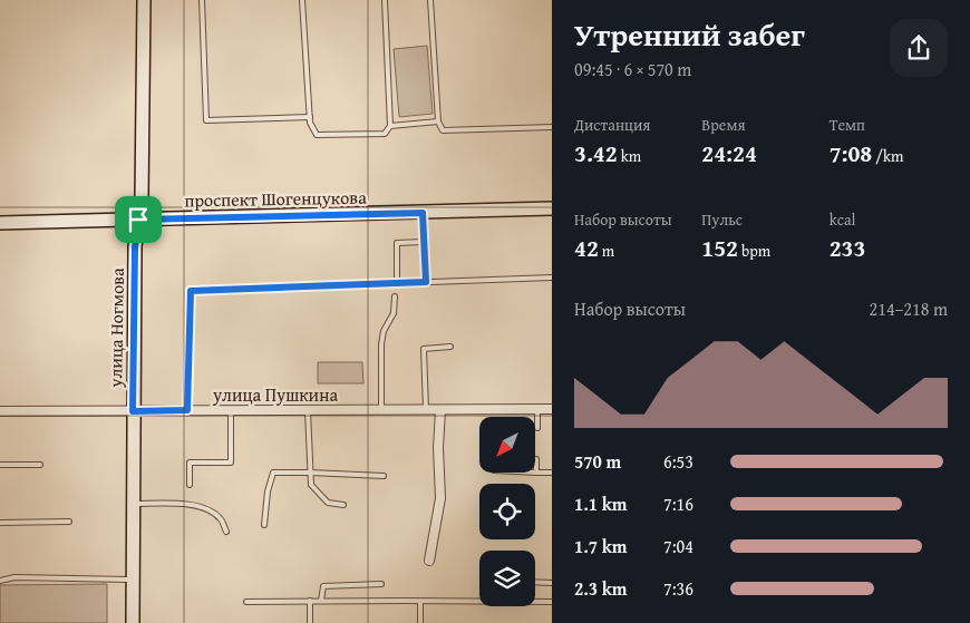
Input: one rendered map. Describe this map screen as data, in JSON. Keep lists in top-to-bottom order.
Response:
{
  "streets": {
    "street": ["проспект Шогенцукова", "улица Ногмова", "улица Пушкина"]
  },
  "crossings": [
    ["проспект Шогенцукова", "улица Ногмова"],
    ["улица Ногмова", "улица Пушкина"]
  ],
  "north": "bottom left",
  "page": {
    "heading": ["Утренний забег", "09:45 · 6 × 570 m"],
    "stats": [
      ["Дистанция", "3.42 km"],
      ["Время", "24:24"],
      ["Темп", "7:08 /km"],
      ["Набор высоты", "42 m"],
      ["Пульс", "152 bpm"],
      ["kcal", "233"]
    ],
    "chart": ["Набор высоты", "214–218 m"],
    "list": [
      {
        "name": "570 m",
        "note": "6:53"
      },
      {
        "name": "1.1 km",
        "note": "7:16"
      },
      {
        "name": "1.7 km",
        "note": "7:04"
      },
      {
        "name": "2.3 km",
        "note": "7:36"
      }
    ]
  }
}
